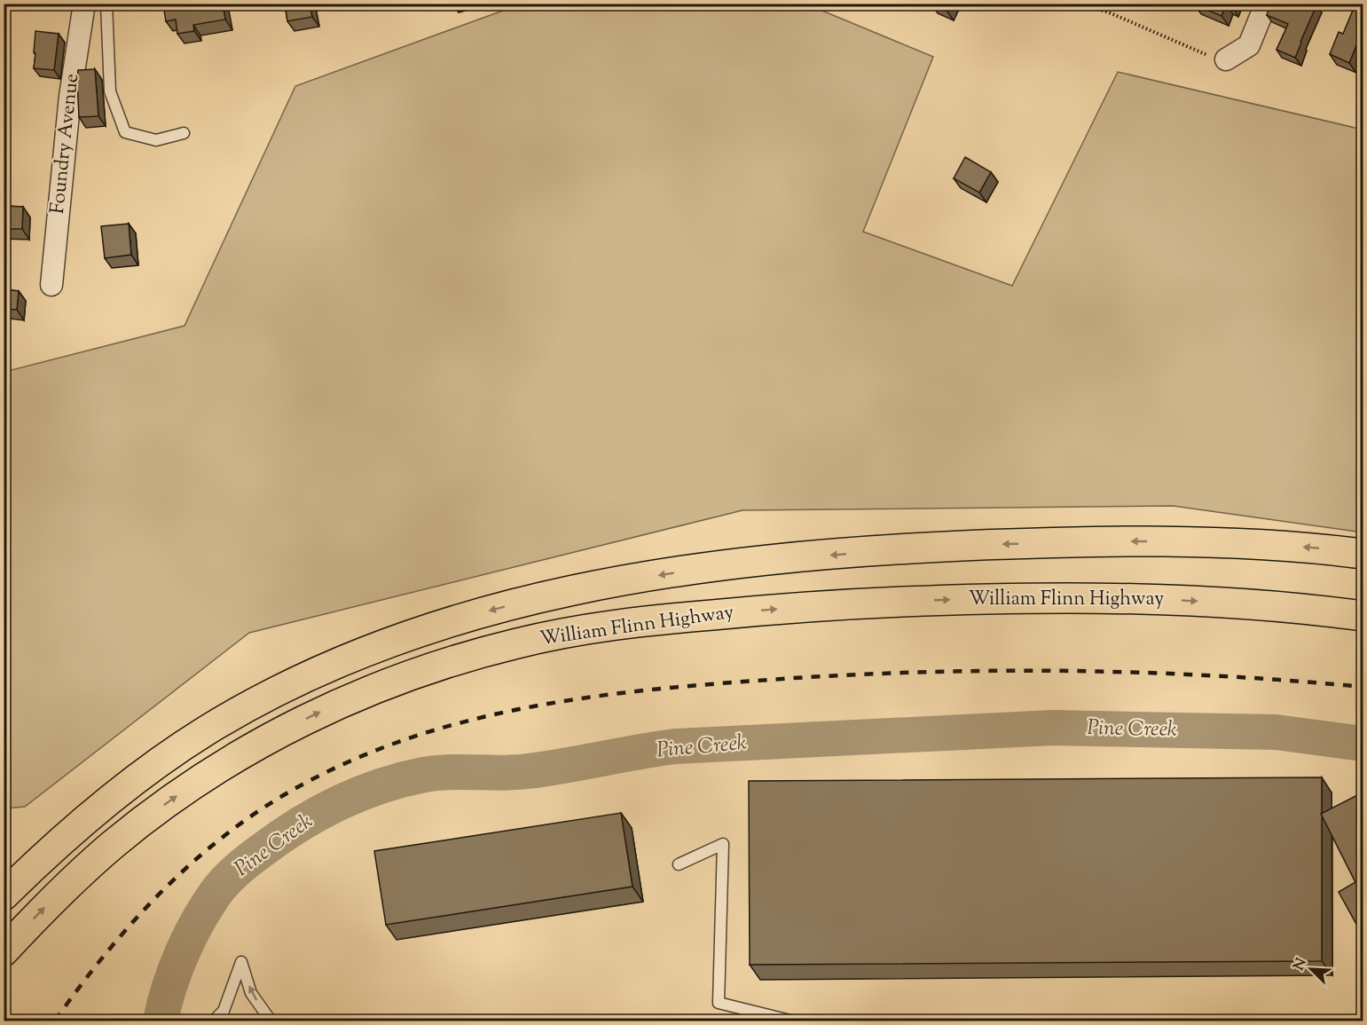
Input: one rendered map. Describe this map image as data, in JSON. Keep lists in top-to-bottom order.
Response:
{
  "streets": {
    "highway": ["William Flinn Highway"],
    "street": ["Foundry Avenue"]
  },
  "water": ["Pine Creek"],
  "north": "top left"
}
